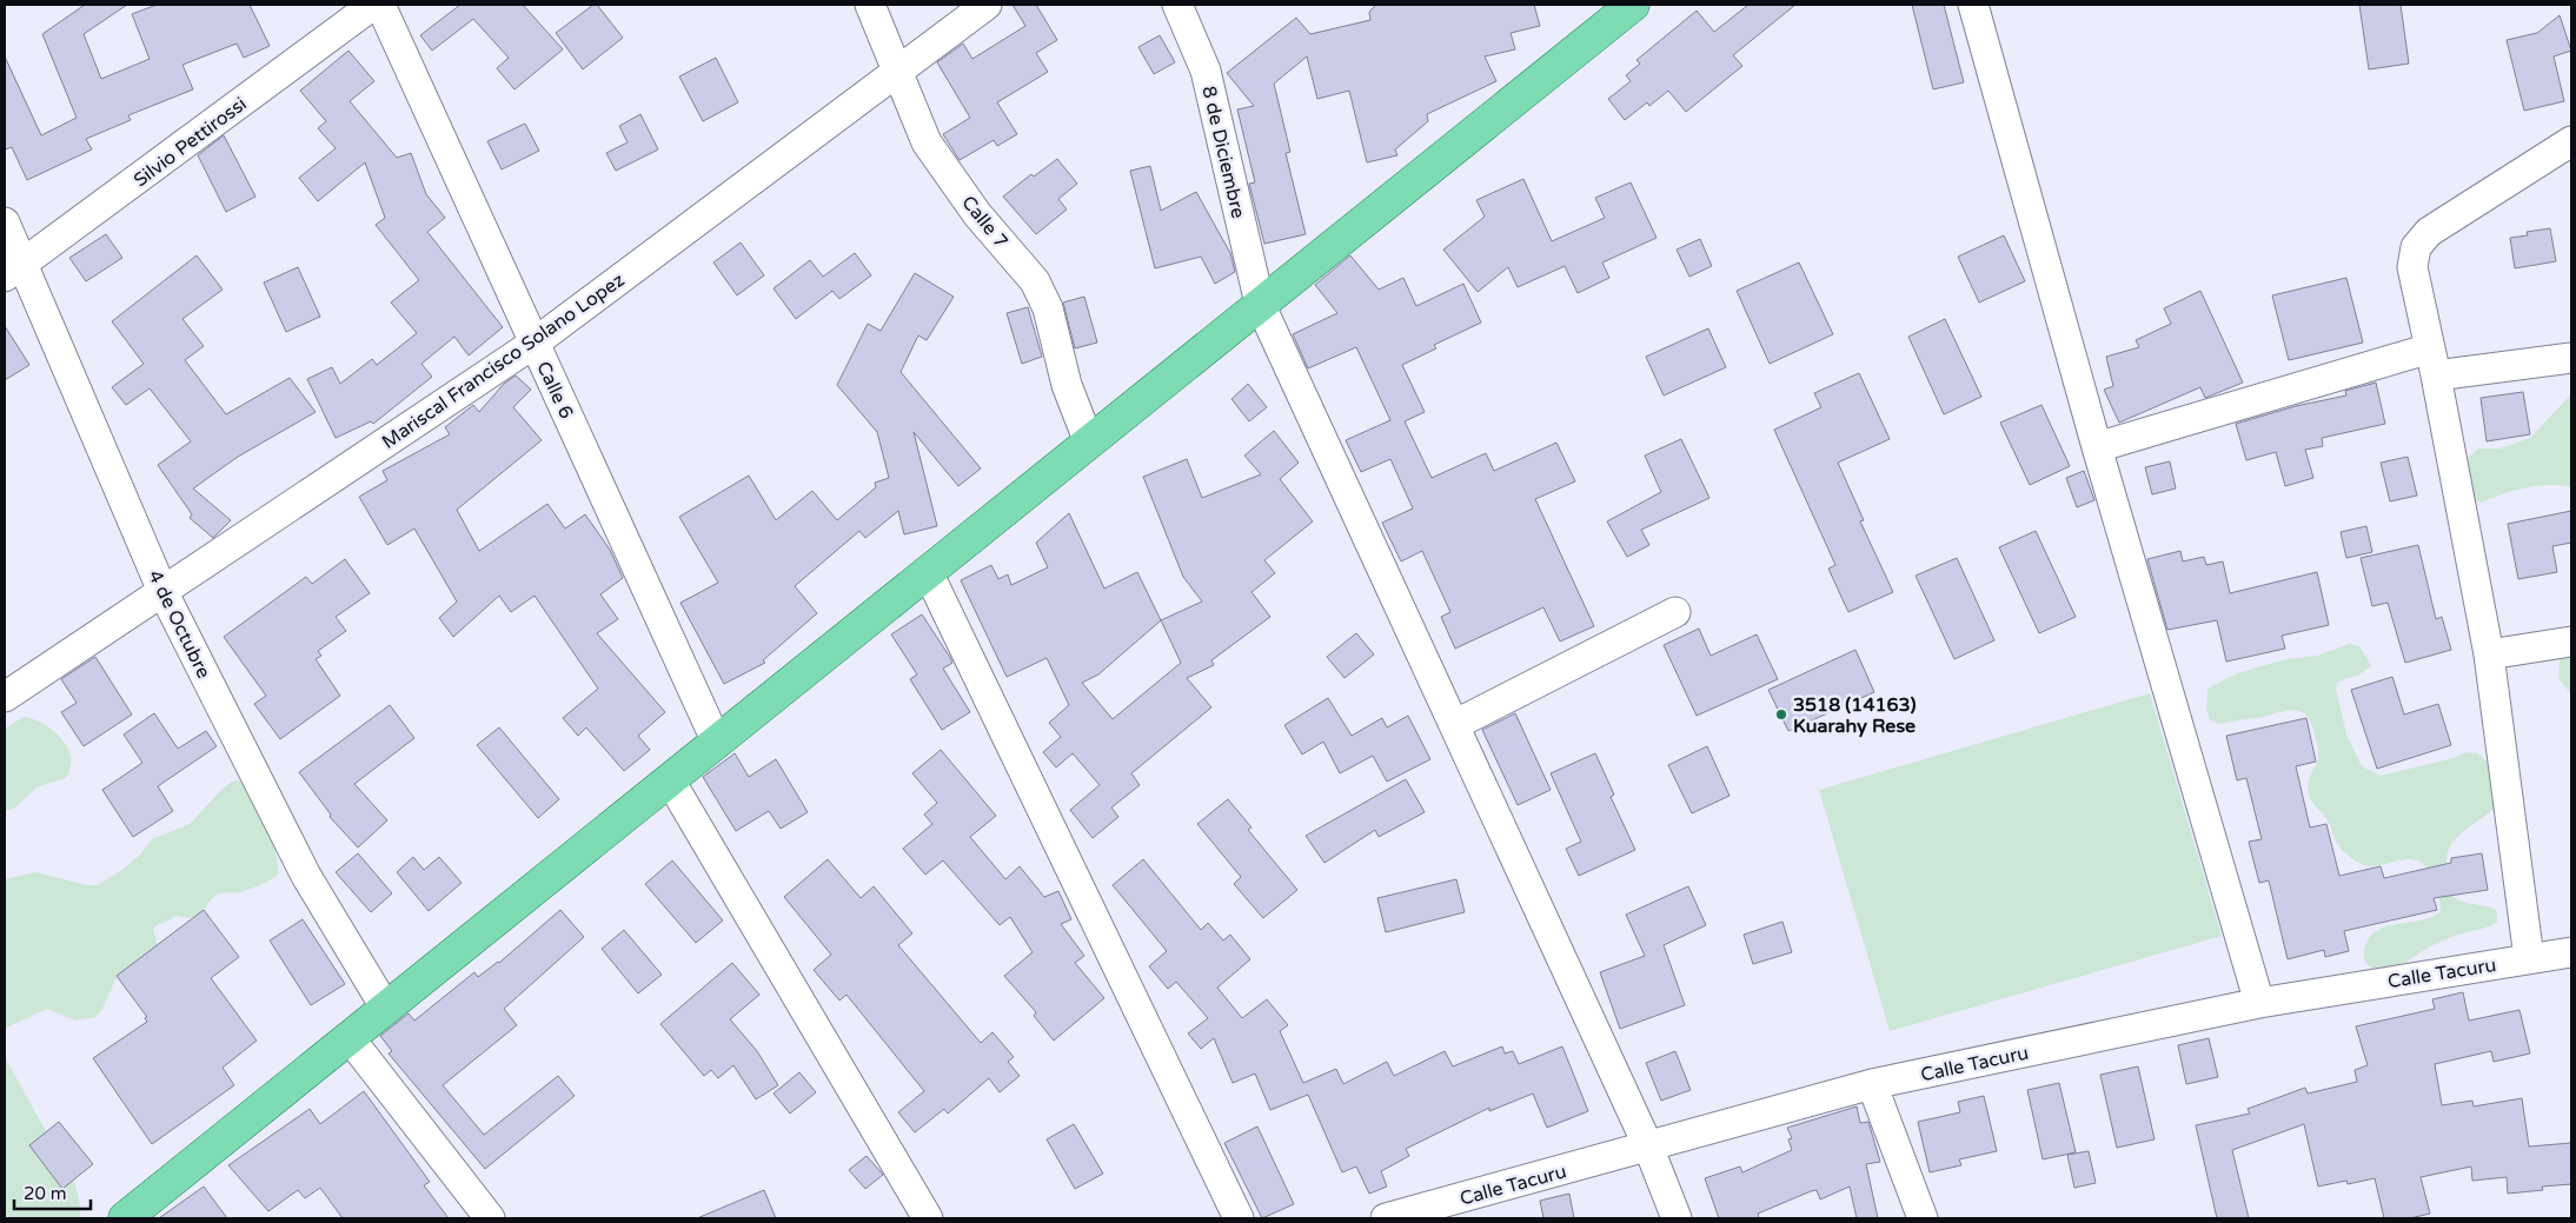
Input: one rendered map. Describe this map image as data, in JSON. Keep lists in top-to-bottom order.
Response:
{
  "streets": {
    "street": [
      "Silvio Pettirossi",
      "8 de Diciembre",
      "Calle 7",
      "Mariscal Francisco Solano Lopez",
      "Calle 6",
      "4 de Octubre",
      "Calle Tacuru"
    ]
  },
  "crossings": [
    ["Silvio Pettirossi", "4 de Octubre"],
    ["8 de Diciembre", "Calle Tacuru"],
    ["Calle 7", "Mariscal Francisco Solano Lopez"],
    ["Mariscal Francisco Solano Lopez", "Calle 6"],
    ["Mariscal Francisco Solano Lopez", "4 de Octubre"]
  ],
  "places": ["3518 (14163) Kuarahy Rese"],
  "scale_bar": "20 m"
}
